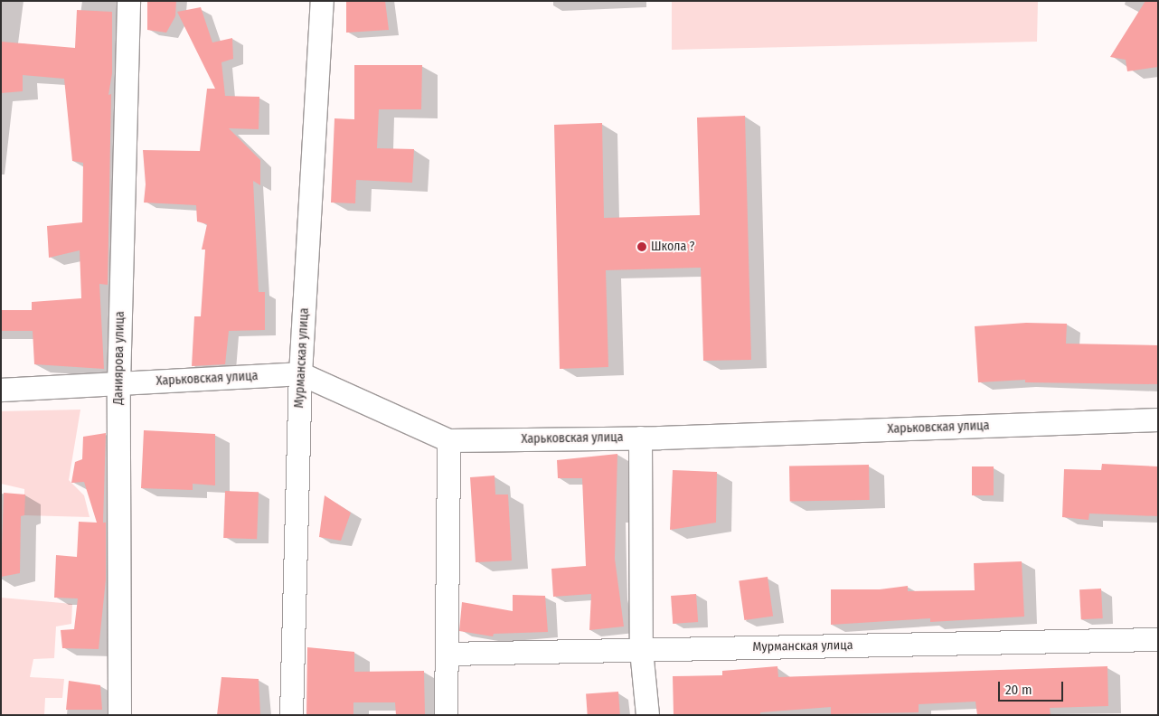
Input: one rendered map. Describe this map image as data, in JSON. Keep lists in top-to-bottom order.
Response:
{
  "streets": {
    "street": ["Даниярова улица", "Мурманская улица", "Харьковская улица"]
  },
  "crossings": [
    ["Даниярова улица", "Харьковская улица"],
    ["Мурманская улица", "Харьковская улица"]
  ],
  "places": ["Школа ?"],
  "scale_bar": "20 m"
}
